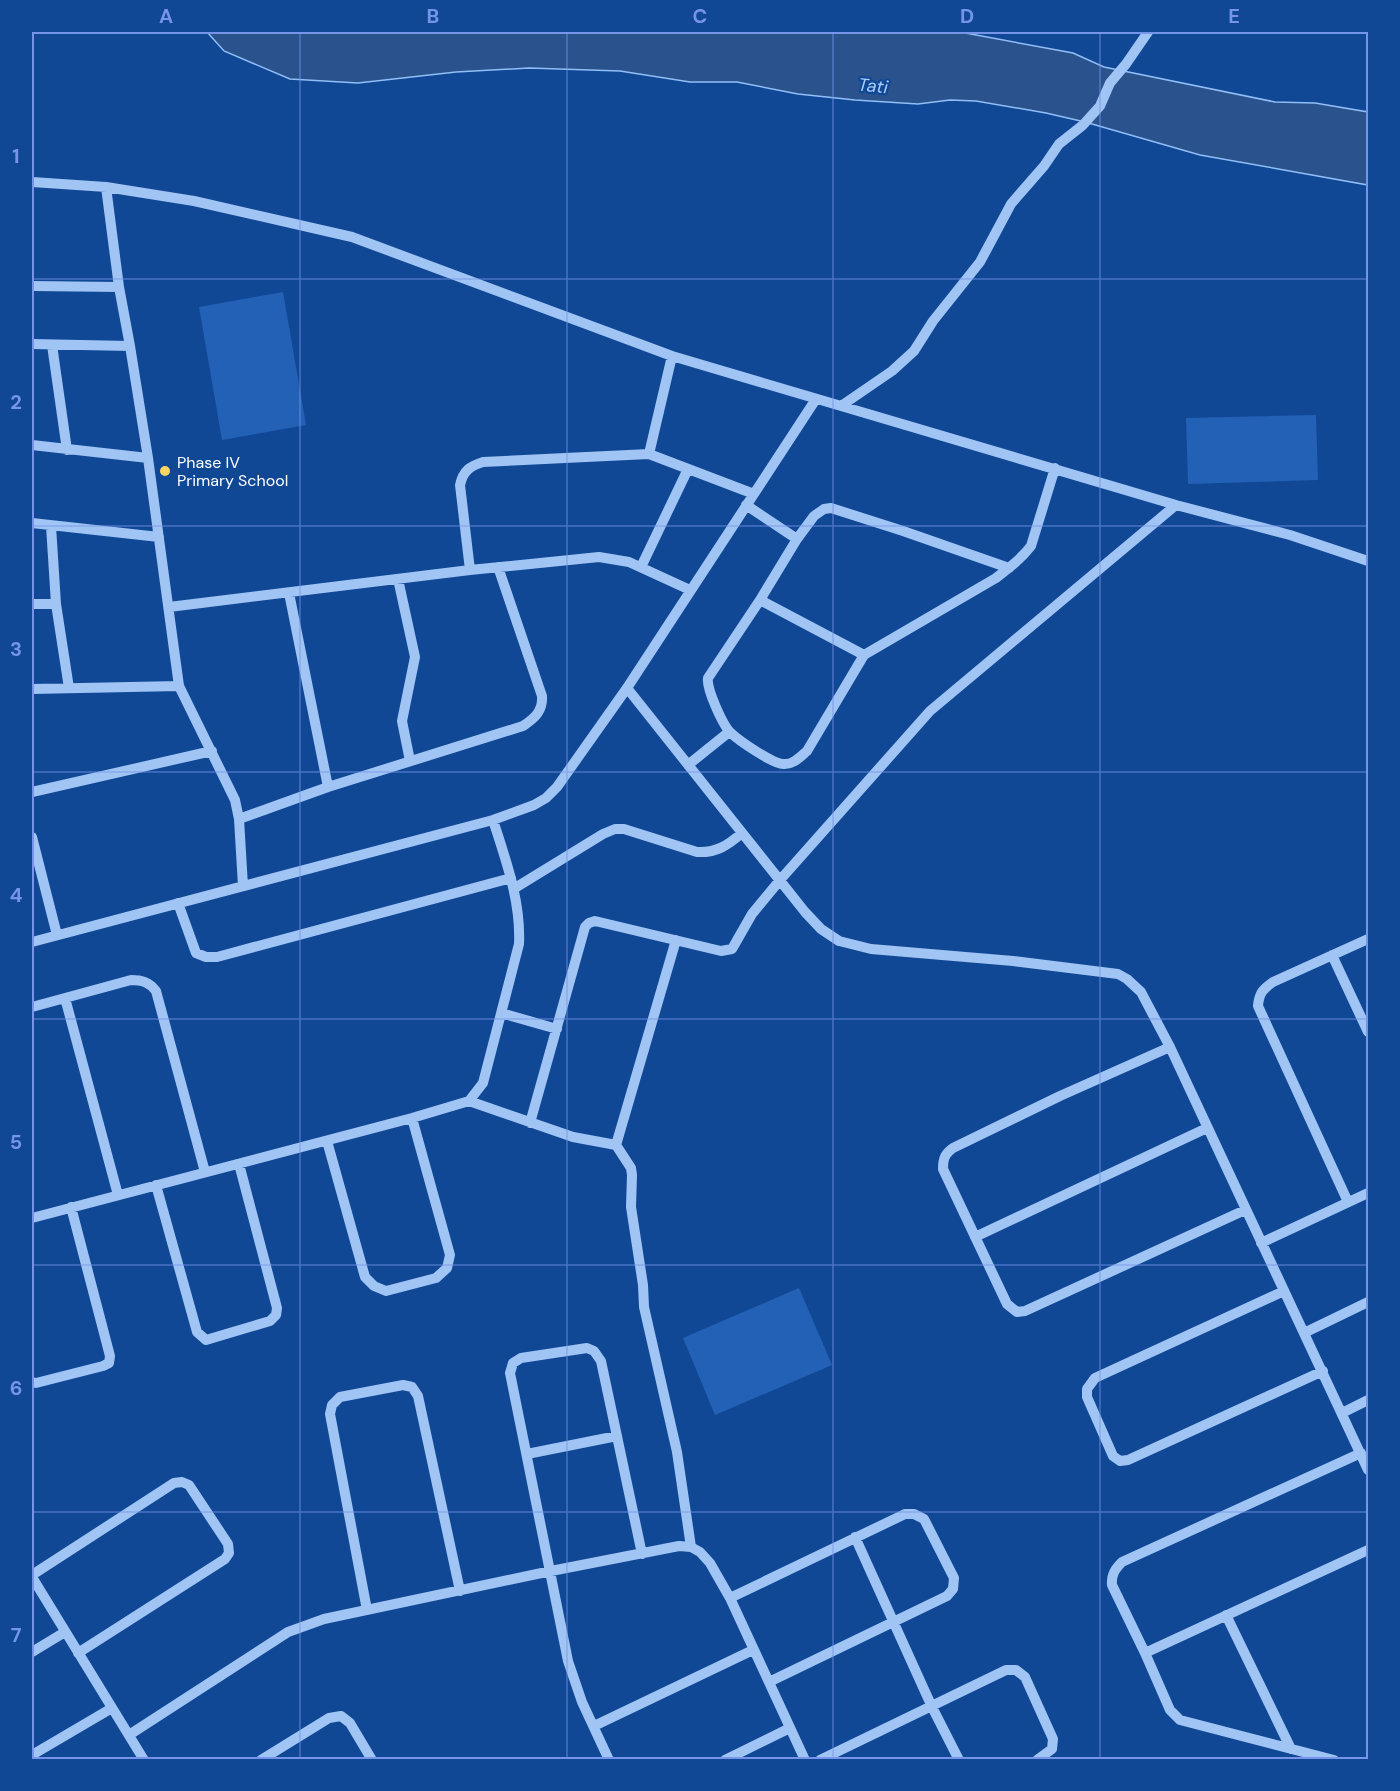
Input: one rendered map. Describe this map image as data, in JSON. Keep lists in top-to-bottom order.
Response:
{
  "water": ["Tati"],
  "places": ["Phase IV Primary School"],
  "grid": {
    "columns": [
      "A",
      "B",
      "C",
      "D",
      "E"
    ],
    "rows": [
      "1",
      "2",
      "3",
      "4",
      "5",
      "6",
      "7"
    ]
  }
}
